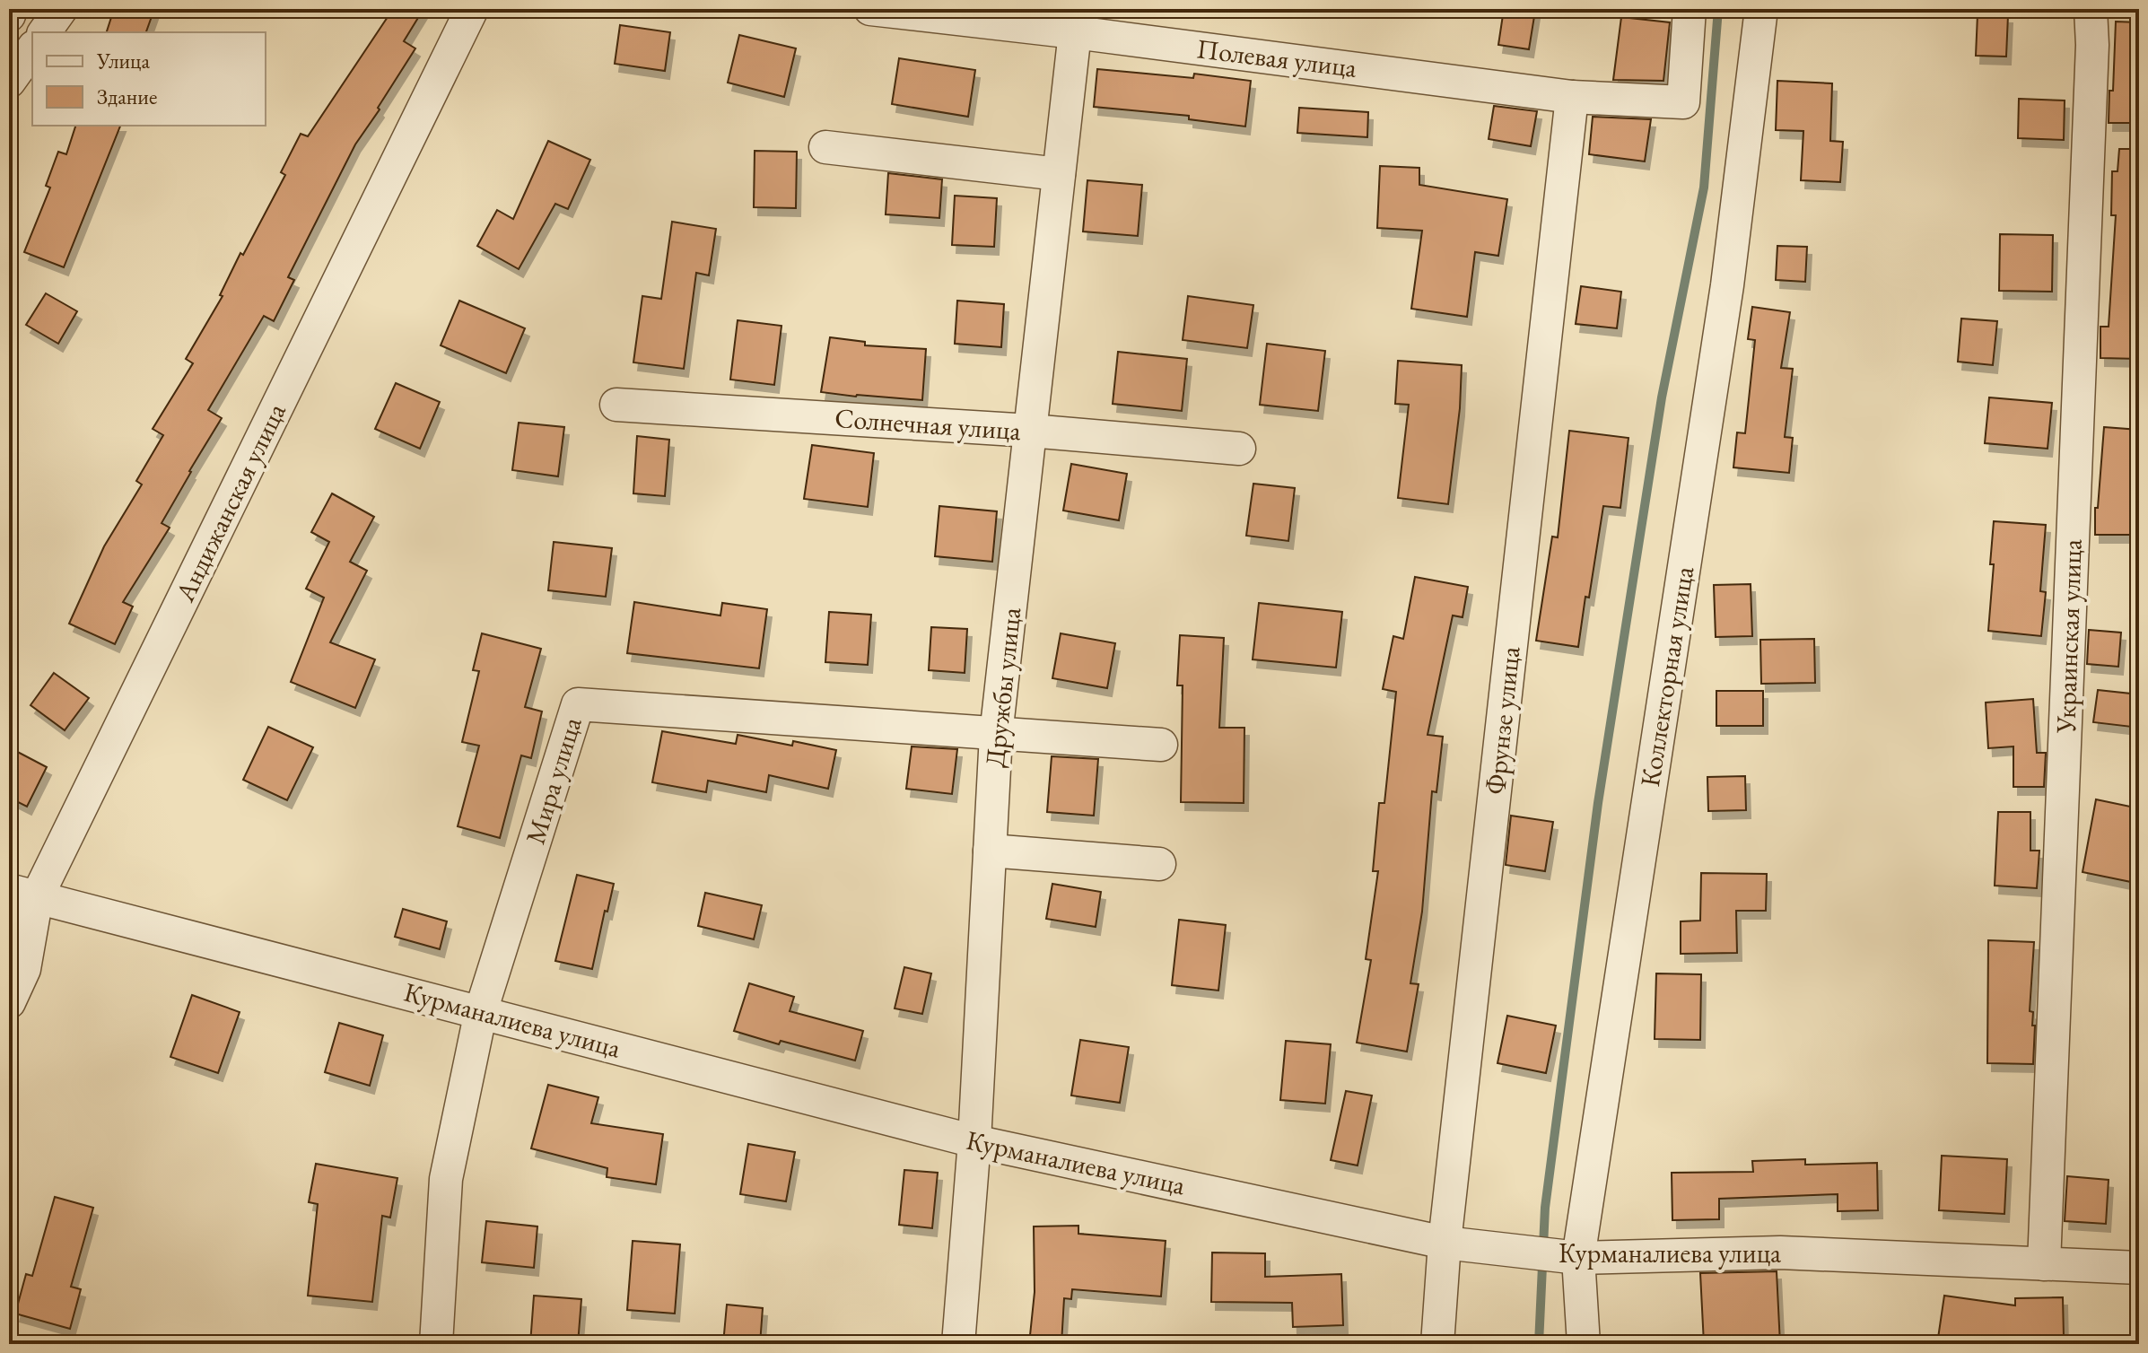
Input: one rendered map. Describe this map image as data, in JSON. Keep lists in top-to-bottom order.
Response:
{
  "streets": {
    "street": [
      "Полевая улица",
      "Солнечная улица",
      "Андижанская улица",
      "Украинская улица",
      "Коллекторная улица",
      "Дружбы улица",
      "Фрунзе улица",
      "Мира улица",
      "Курманалиева улица"
    ]
  },
  "crossings": [
    ["Полевая улица", "Дружбы улица"],
    ["Полевая улица", "Фрунзе улица"],
    ["Солнечная улица", "Дружбы улица"],
    ["Андижанская улица", "Курманалиева улица"],
    ["Украинская улица", "Курманалиева улица"],
    ["Коллекторная улица", "Курманалиева улица"],
    ["Дружбы улица", "Мира улица"],
    ["Дружбы улица", "Курманалиева улица"],
    ["Фрунзе улица", "Курманалиева улица"],
    ["Мира улица", "Курманалиева улица"]
  ],
  "legend": ["Улица", "Здание"]
}
